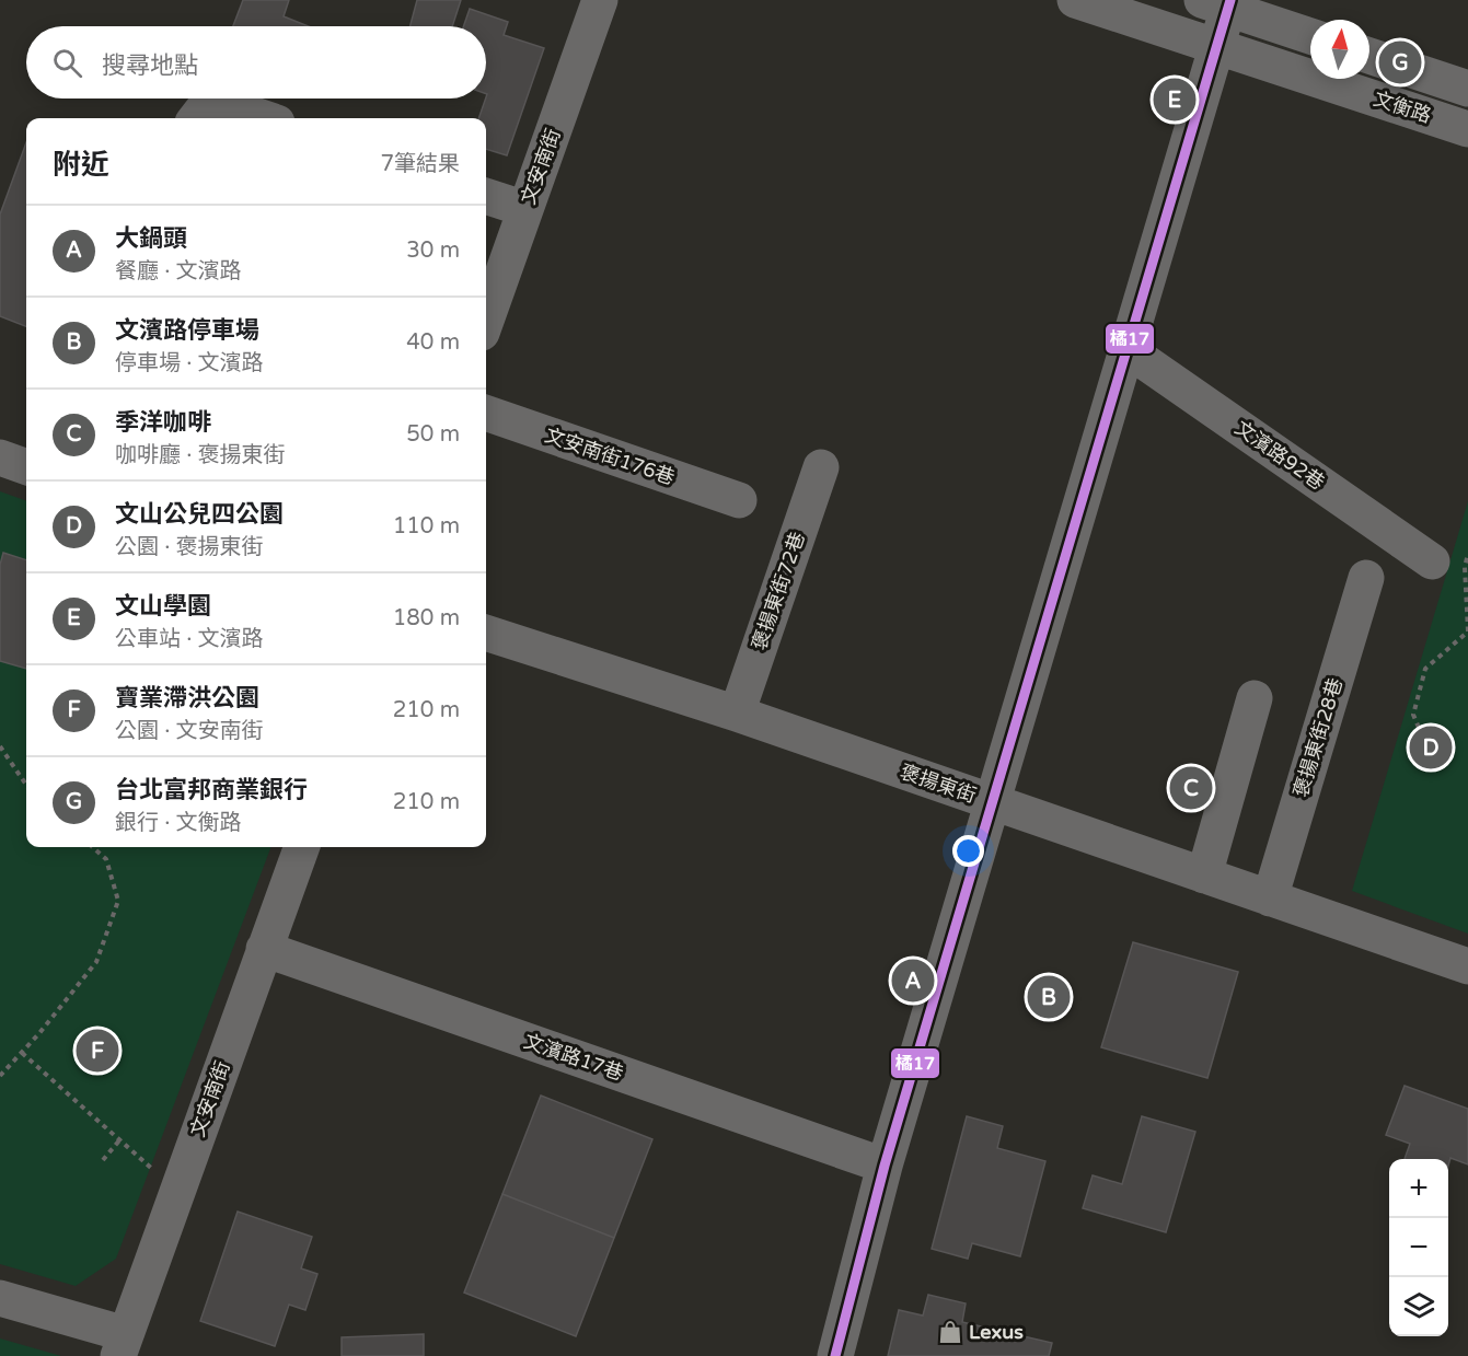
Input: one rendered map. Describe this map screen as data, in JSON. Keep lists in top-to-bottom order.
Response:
{
  "streets": {
    "street": [
      "文衡路",
      "文安南街",
      "文濱路92巷",
      "文安南街176巷",
      "褒揚東街72巷",
      "褒揚東街28巷",
      "褒揚東街",
      "文濱路17巷"
    ]
  },
  "crossings": [
    ["文安南街", "文濱路17巷"],
    ["褒揚東街72巷", "褒揚東街"],
    ["褒揚東街28巷", "褒揚東街"]
  ],
  "places": {
    "shop": ["Lexus"]
  },
  "lines": ["transit line 橘17"],
  "north": "top",
  "page": {
    "search": "搜尋地點",
    "pins": [
      "G",
      "E",
      "D",
      "C",
      "A",
      "B",
      "F"
    ],
    "heading": ["附近", "7筆結果"],
    "list": [
      {
        "mark": "A",
        "name": "大鍋頭",
        "note": "餐廳 · 文濱路",
        "value": "30 m"
      },
      {
        "mark": "B",
        "name": "文濱路停車場",
        "note": "停車場 · 文濱路",
        "value": "40 m"
      },
      {
        "mark": "C",
        "name": "季洋咖啡",
        "note": "咖啡廳 · 褒揚東街",
        "value": "50 m"
      },
      {
        "mark": "D",
        "name": "文山公兒四公園",
        "note": "公園 · 褒揚東街",
        "value": "110 m"
      },
      {
        "mark": "E",
        "name": "文山學園",
        "note": "公車站 · 文濱路",
        "value": "180 m"
      },
      {
        "mark": "F",
        "name": "寶業滯洪公園",
        "note": "公園 · 文安南街",
        "value": "210 m"
      },
      {
        "mark": "G",
        "name": "台北富邦商業銀行",
        "note": "銀行 · 文衡路",
        "value": "210 m"
      }
    ],
    "map_buttons": ["+", "−"]
  }
}
